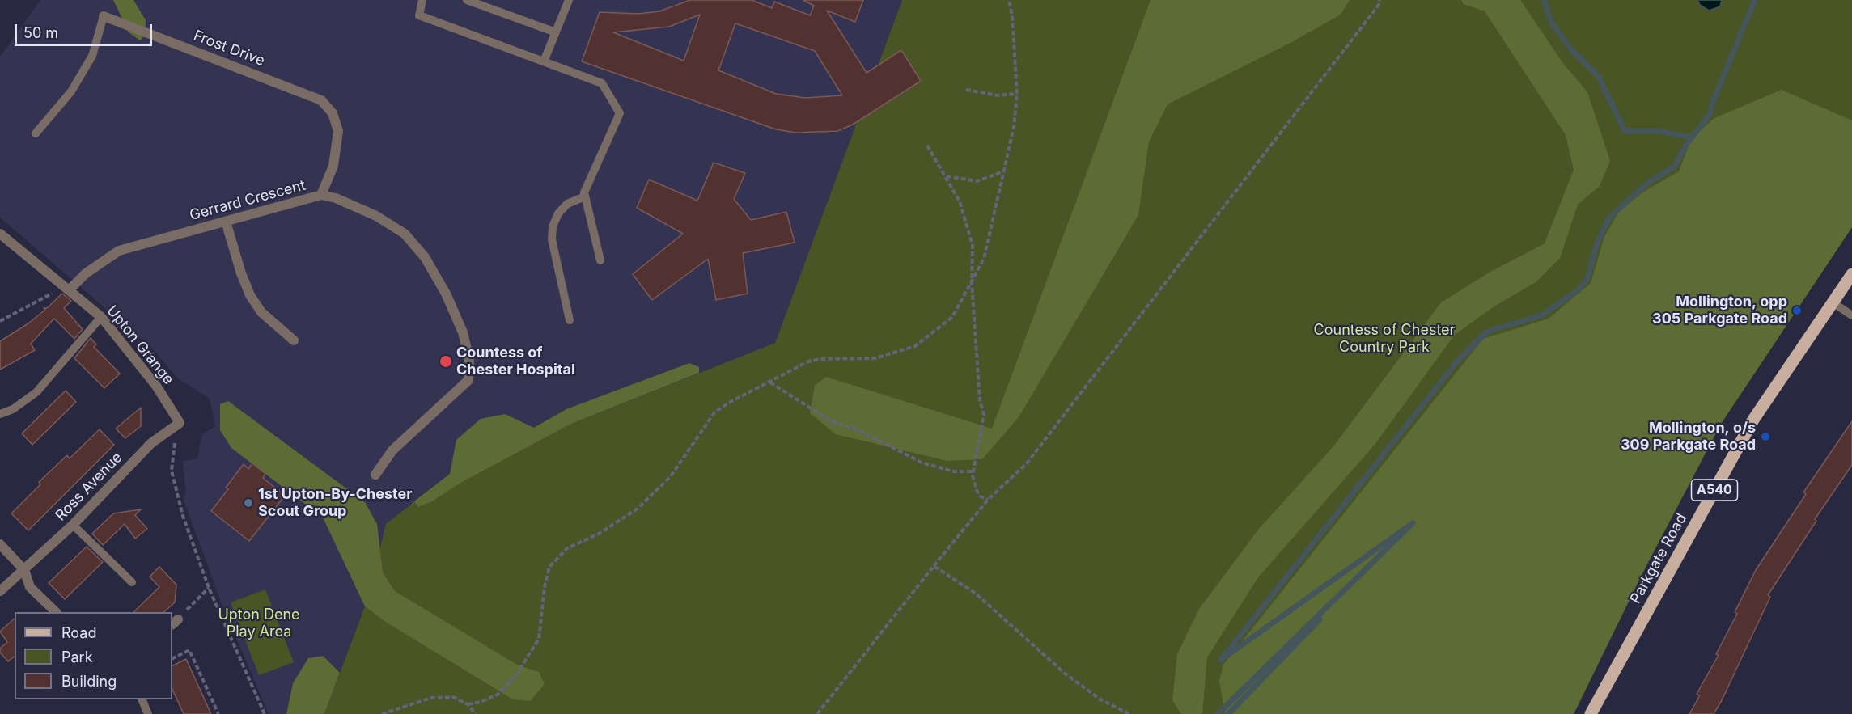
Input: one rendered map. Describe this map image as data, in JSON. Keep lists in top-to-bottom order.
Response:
{
  "streets": {
    "main road": ["A540", "Parkgate Road"],
    "street": [
      "Frost Drive",
      "Gerrard Crescent",
      "Upton Grange",
      "Ross Avenue"
    ]
  },
  "crossings": [
    ["Frost Drive", "Gerrard Crescent"],
    ["Gerrard Crescent", "Upton Grange"],
    ["Upton Grange", "Ross Avenue"]
  ],
  "parks": ["Countess of Chester Country Park", "Upton Dene Play Area"],
  "places": [
    "Mollington, opp 305 Parkgate Road",
    "Countess of Chester Hospital",
    "Mollington, o/s 309 Parkgate Road",
    "1st Upton-By-Chester Scout Group"
  ],
  "legend": ["Road", "Park", "Building"],
  "scale_bar": "50 m"
}
